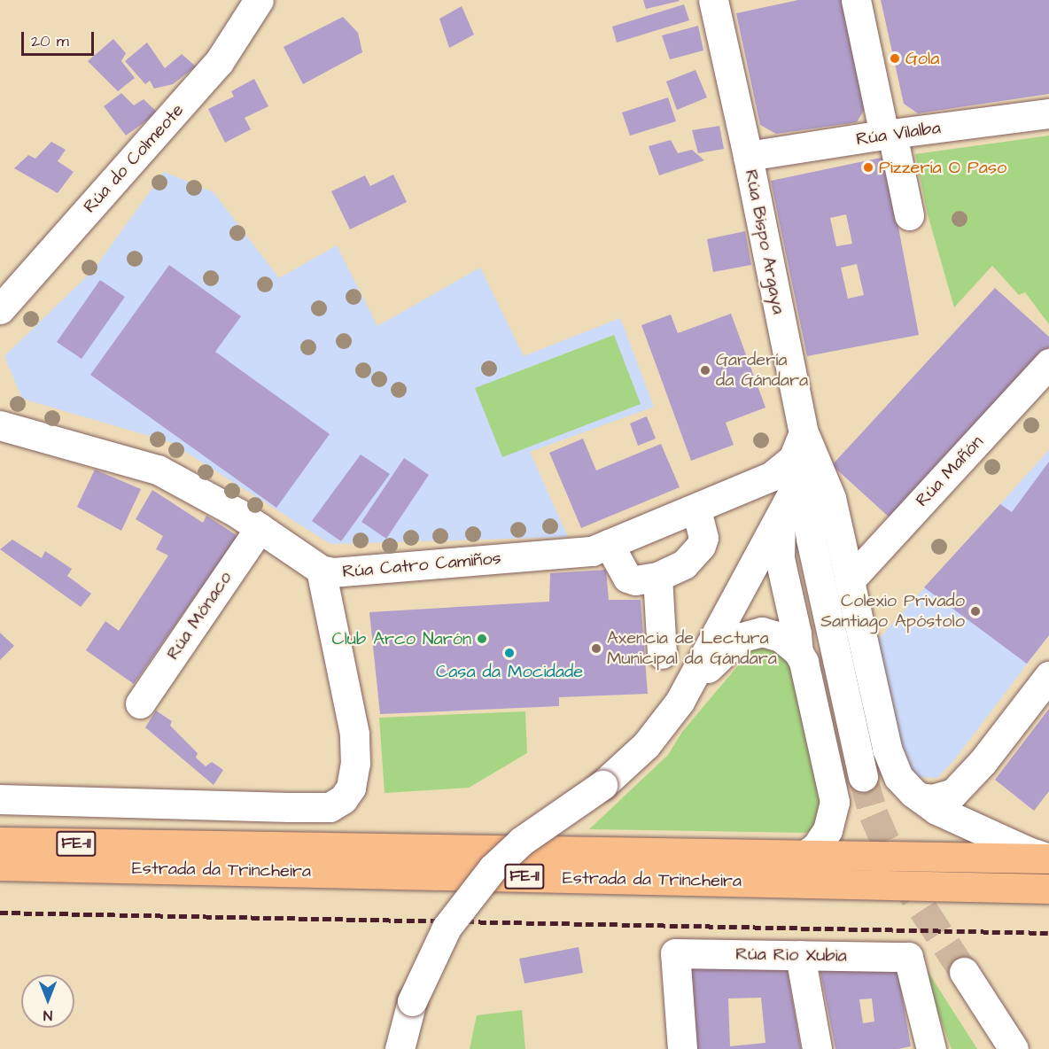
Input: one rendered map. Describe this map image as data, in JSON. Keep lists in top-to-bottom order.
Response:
{
  "streets": {
    "highway": ["FE-11", "Estrada da Trincheira"],
    "street": [
      "Rúa Vilalba",
      "Rúa do Colmeote",
      "Rúa Bispo Argaya",
      "Rúa Mañón",
      "Rúa Catro Camiños",
      "Rúa Mónaco",
      "Rúa Rio Xubia"
    ]
  },
  "crossings": [
    ["Rúa Vilalba", "Rúa Bispo Argaya"],
    ["Rúa Bispo Argaya", "Rúa Catro Camiños"],
    ["Rúa Catro Camiños", "Rúa Mónaco"]
  ],
  "places": [
    "Gola",
    "Pizzería O Paso",
    "Gardería da Gándara",
    "Colexio Privado Santiago Apóstolo",
    "Club Arco Narón",
    "Axencia de Lectura Municipal da Gándara",
    "Casa da Mocidade"
  ],
  "scale_bar": "20 m",
  "north": "bottom"
}
